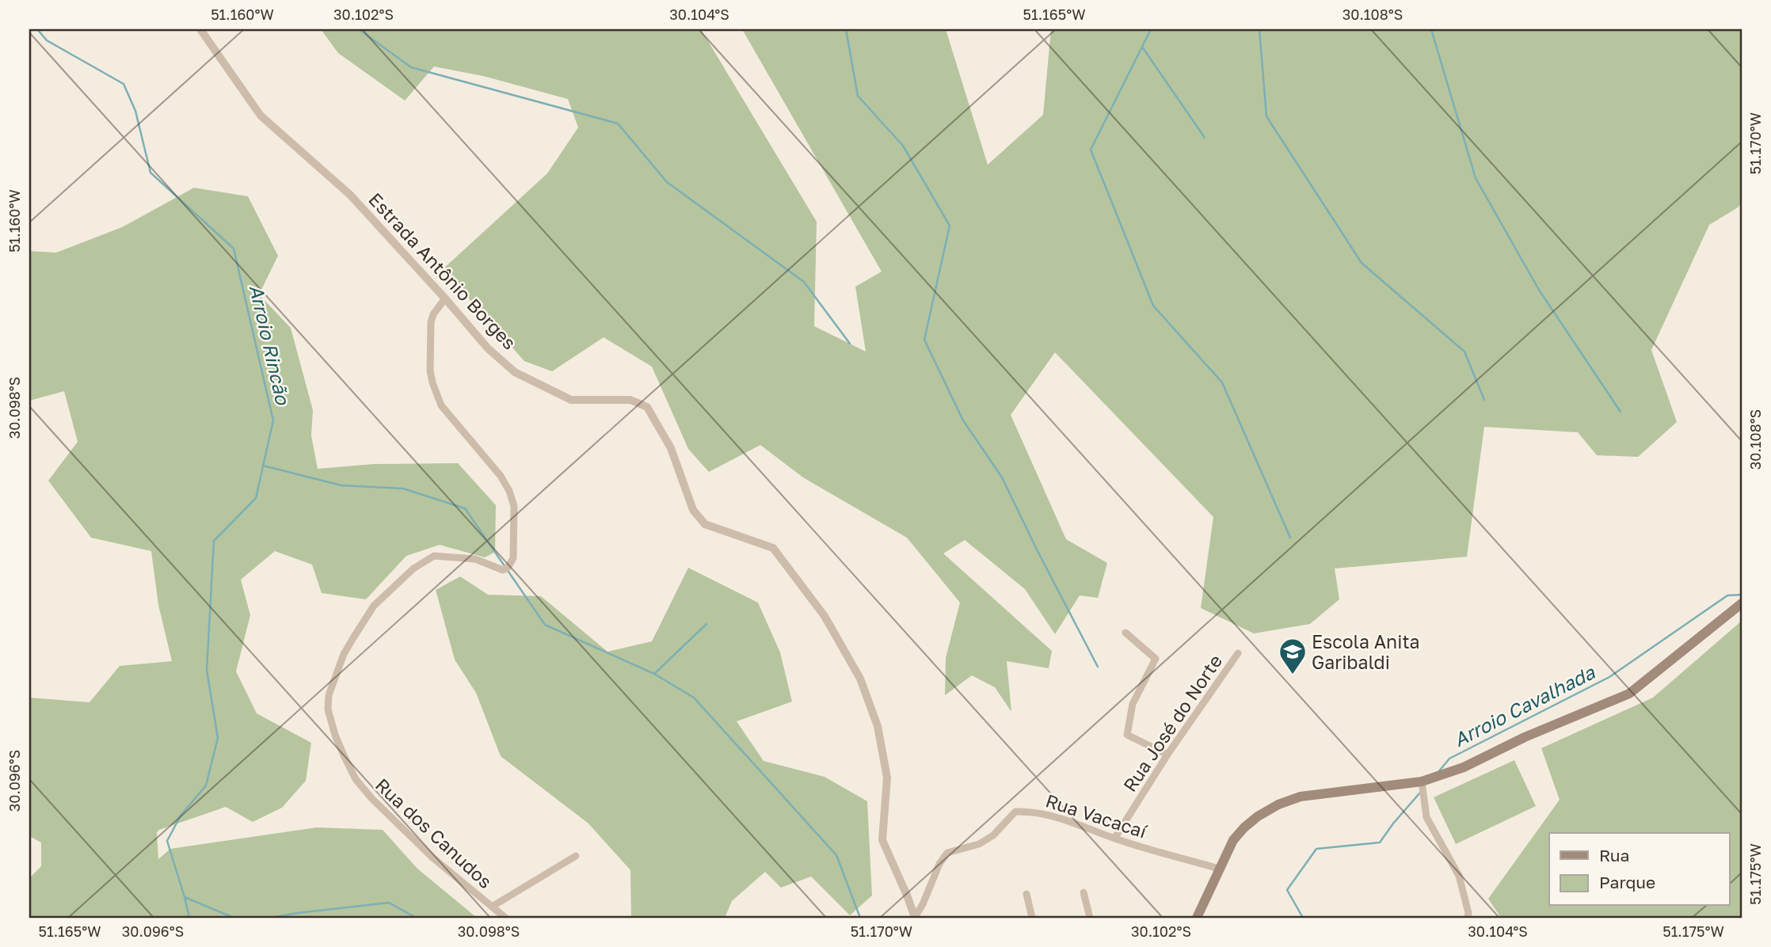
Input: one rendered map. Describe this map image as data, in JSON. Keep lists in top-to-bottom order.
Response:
{
  "streets": {
    "street": [
      "Estrada Antônio Borges",
      "Rua José do Norte",
      "Rua Vacacaí",
      "Rua dos Canudos"
    ]
  },
  "crossings": [
    ["Estrada Antônio Borges", "Rua Vacacaí"],
    ["Estrada Antônio Borges", "Rua dos Canudos"],
    ["Rua José do Norte", "Rua Vacacaí"]
  ],
  "water": ["Arroio Rincão", "Arroio Cavalhada"],
  "places": {
    "school or university": ["Escola Anita Garibaldi"]
  },
  "legend": ["Rua", "Parque"],
  "coordinates": [
    "51.160°W",
    "30.102°S",
    "30.104°S",
    "51.165°W",
    "30.108°S",
    "51.170°W",
    "30.098°S",
    "30.096°S",
    "51.175°W"
  ]
}
